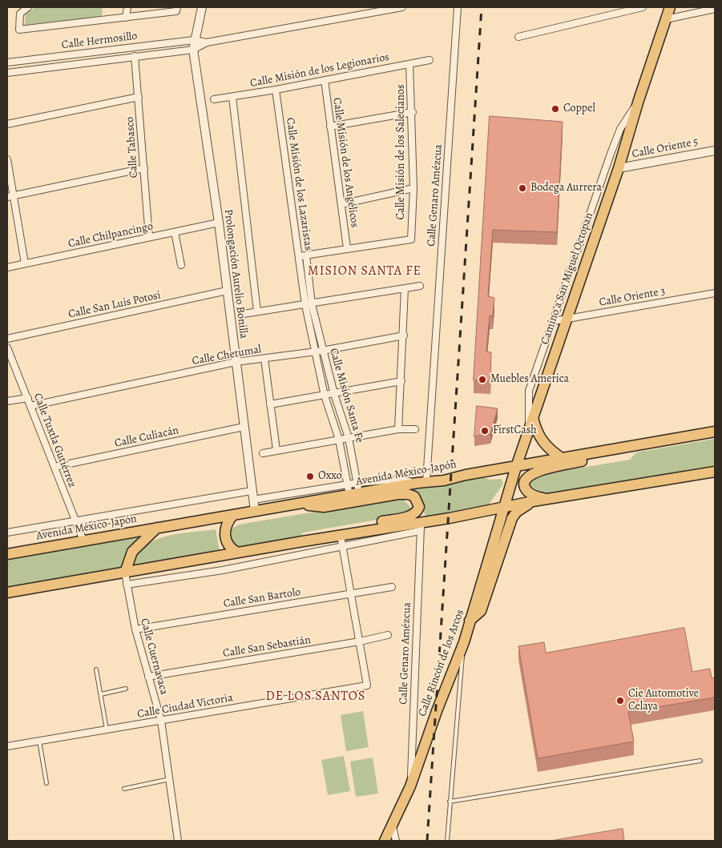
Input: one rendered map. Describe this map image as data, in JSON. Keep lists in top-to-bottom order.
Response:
{
  "streets": {
    "main road": ["Camino a San Miguel Octopan", "Avenida México-Japón", "Calle Rincón de los Arcos"],
    "street": [
      "Calle Hermosillo",
      "Calle Misión de los Legionarios",
      "Calle Tabasco",
      "Calle Oriente 5",
      "Calle Misión de los Salecianos",
      "Calle Misión de los Angélicos",
      "Calle Misión de los Lazaristas",
      "Calle Genaro Amézcua",
      "Calle Chilpancingo",
      "Prolongación Aurelio Bonilla",
      "Calle Oriente 3",
      "Calle San Luis Potosí",
      "Calle Chetumal",
      "Calle Misión Santa Fe",
      "Calle Culiacán",
      "Calle Tuxtla Gutiérrez",
      "Calle San Bartolo",
      "Calle San Sebastián",
      "Calle Cuernavaca",
      "Calle Ciudad Victoria"
    ]
  },
  "crossings": [
    ["Calle Hermosillo", "Calle Tabasco"],
    ["Calle Hermosillo", "Prolongación Aurelio Bonilla"],
    ["Calle Misión de los Legionarios", "Calle Misión de los Salecianos"],
    ["Calle Misión de los Legionarios", "Calle Misión de los Angélicos"],
    ["Calle Misión de los Legionarios", "Calle Misión de los Lazaristas"],
    ["Calle Tabasco", "Calle Chilpancingo"],
    ["Calle Oriente 5", "Camino a San Miguel Octopan"],
    ["Calle Misión de los Salecianos", "Calle Misión de los Angélicos"],
    ["Calle Misión de los Lazaristas", "Calle Misión Santa Fe"],
    ["Calle Genaro Amézcua", "Avenida México-Japón"],
    ["Calle Genaro Amézcua", "Calle Rincón de los Arcos"],
    ["Calle Chilpancingo", "Prolongación Aurelio Bonilla"],
    ["Prolongación Aurelio Bonilla", "Calle San Luis Potosí"],
    ["Prolongación Aurelio Bonilla", "Calle Chetumal"],
    ["Prolongación Aurelio Bonilla", "Calle Culiacán"],
    ["Prolongación Aurelio Bonilla", "Avenida México-Japón"],
    ["Camino a San Miguel Octopan", "Calle Oriente 3"],
    ["Camino a San Miguel Octopan", "Avenida México-Japón"],
    ["Camino a San Miguel Octopan", "Calle Rincón de los Arcos"],
    ["Calle Chetumal", "Calle Misión Santa Fe"],
    ["Calle Chetumal", "Calle Tuxtla Gutiérrez"],
    ["Calle Misión Santa Fe", "Avenida México-Japón"],
    ["Calle Culiacán", "Calle Tuxtla Gutiérrez"],
    ["Calle Tuxtla Gutiérrez", "Avenida México-Japón"],
    ["Avenida México-Japón", "Calle Rincón de los Arcos"],
    ["Calle San Bartolo", "Calle Cuernavaca"],
    ["Calle San Sebastián", "Calle Cuernavaca"],
    ["Calle San Sebastián", "Calle Ciudad Victoria"],
    ["Calle Cuernavaca", "Calle Ciudad Victoria"]
  ],
  "districts": ["MISION SANTA FE", "DE LOS SANTOS"],
  "places": [
    "Coppel",
    "Bodega Aurrera",
    "Muebles America",
    "FirstCash",
    "Oxxo",
    "Cie Automotive Celaya"
  ]
}
